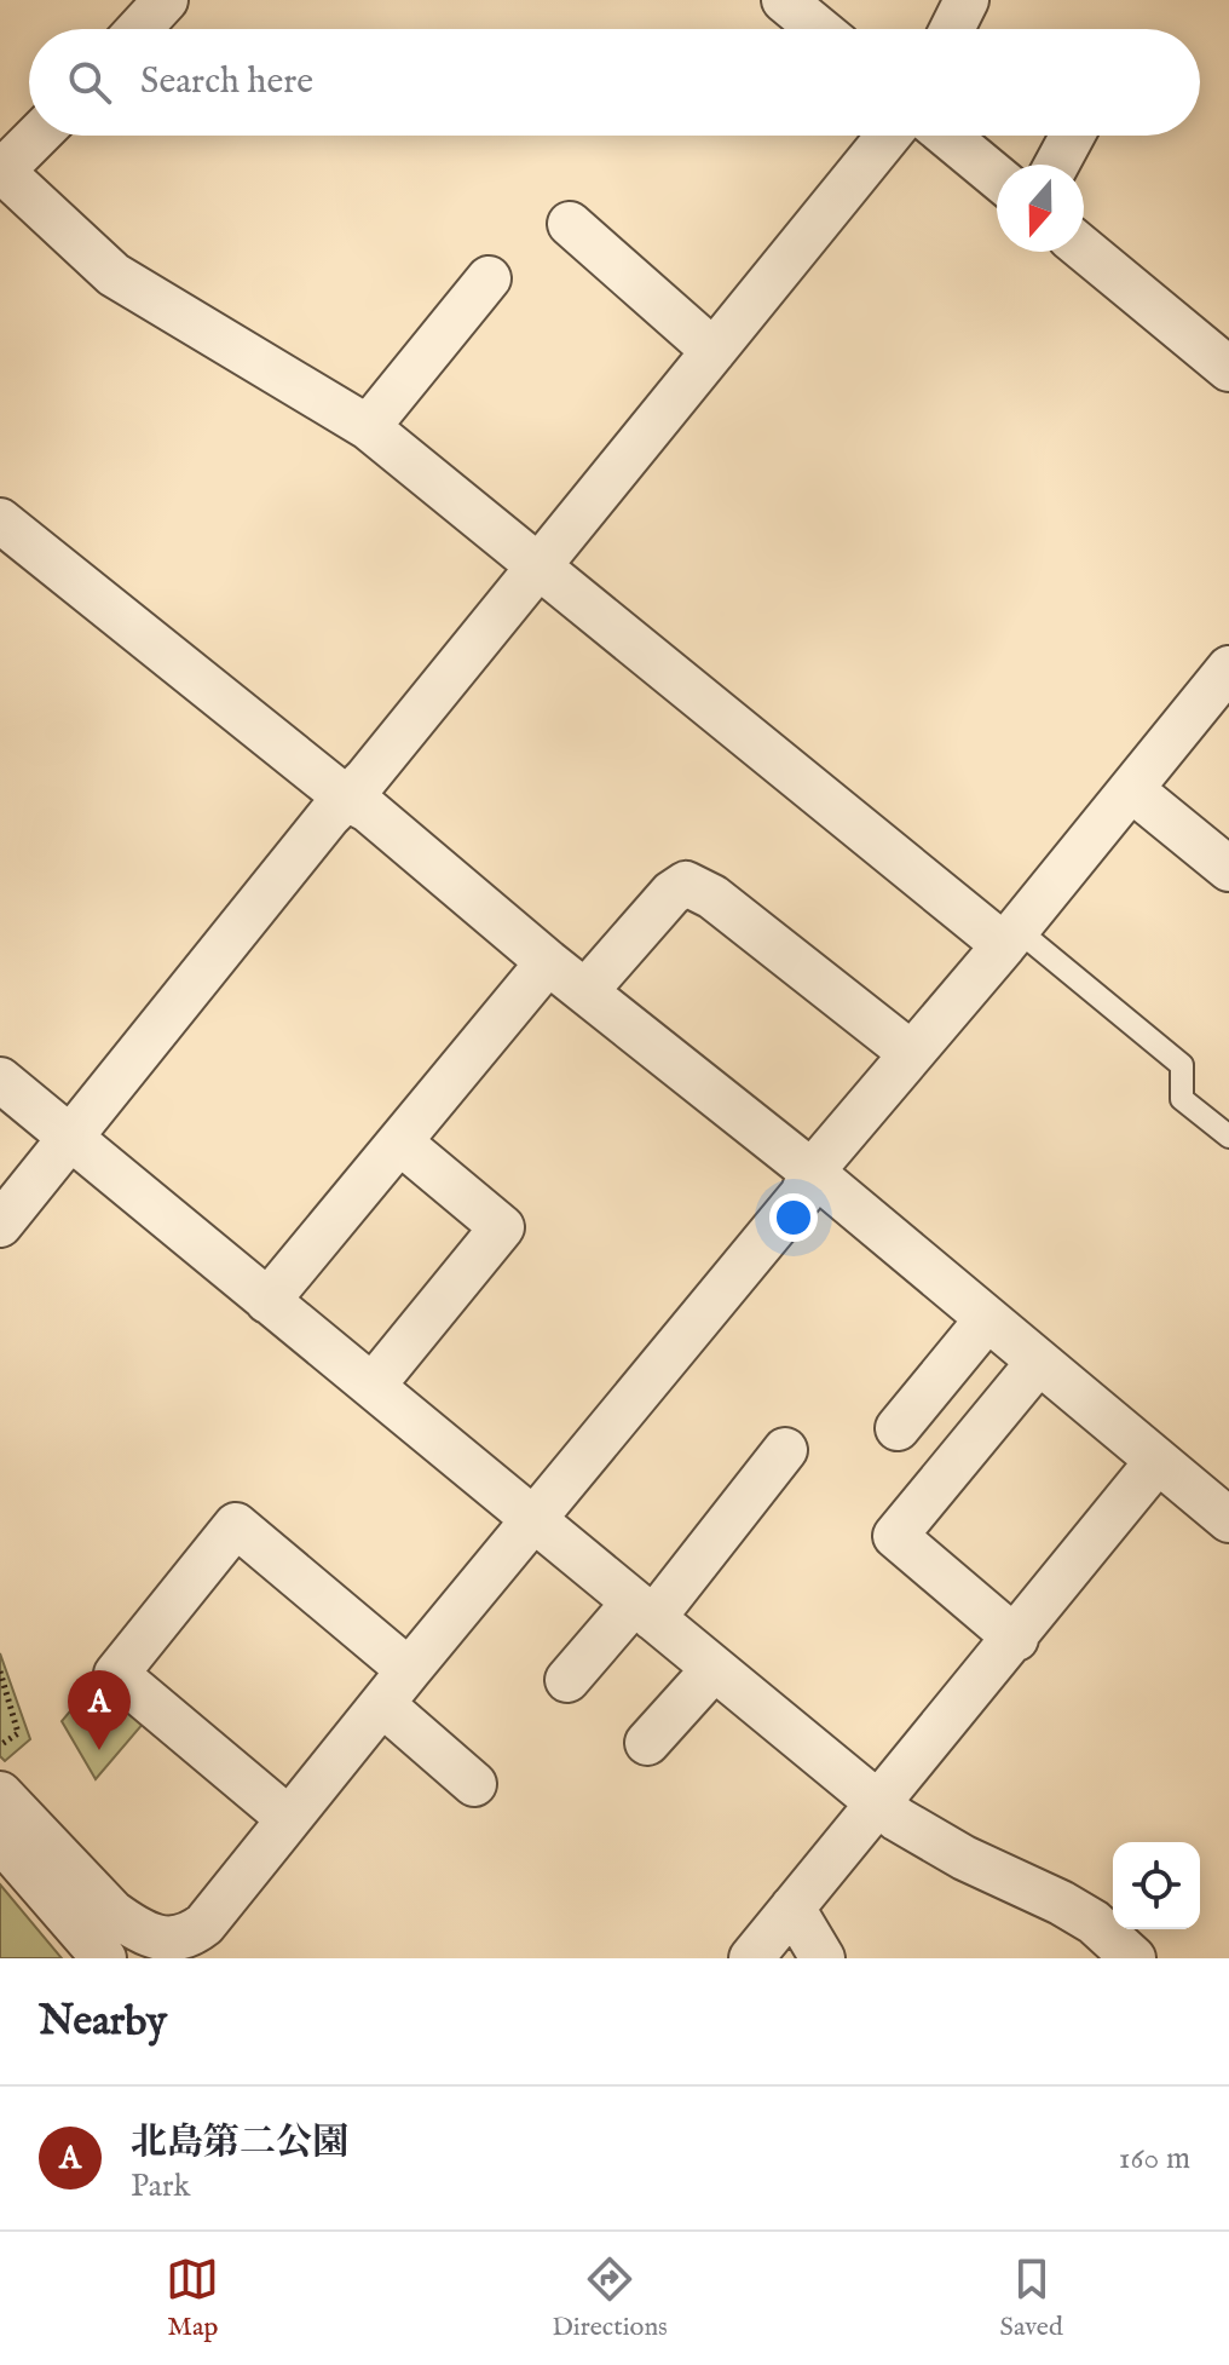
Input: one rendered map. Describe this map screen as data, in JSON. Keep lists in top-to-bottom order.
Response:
{
  "north": "bottom",
  "page": {
    "search": "Search here",
    "pins": "A",
    "heading": "Nearby",
    "list": [
      {
        "mark": "A",
        "name": "北島第二公園",
        "note": "Park",
        "value": "160 m"
      }
    ],
    "nav": ["Map", "Directions", "Saved"]
  }
}
